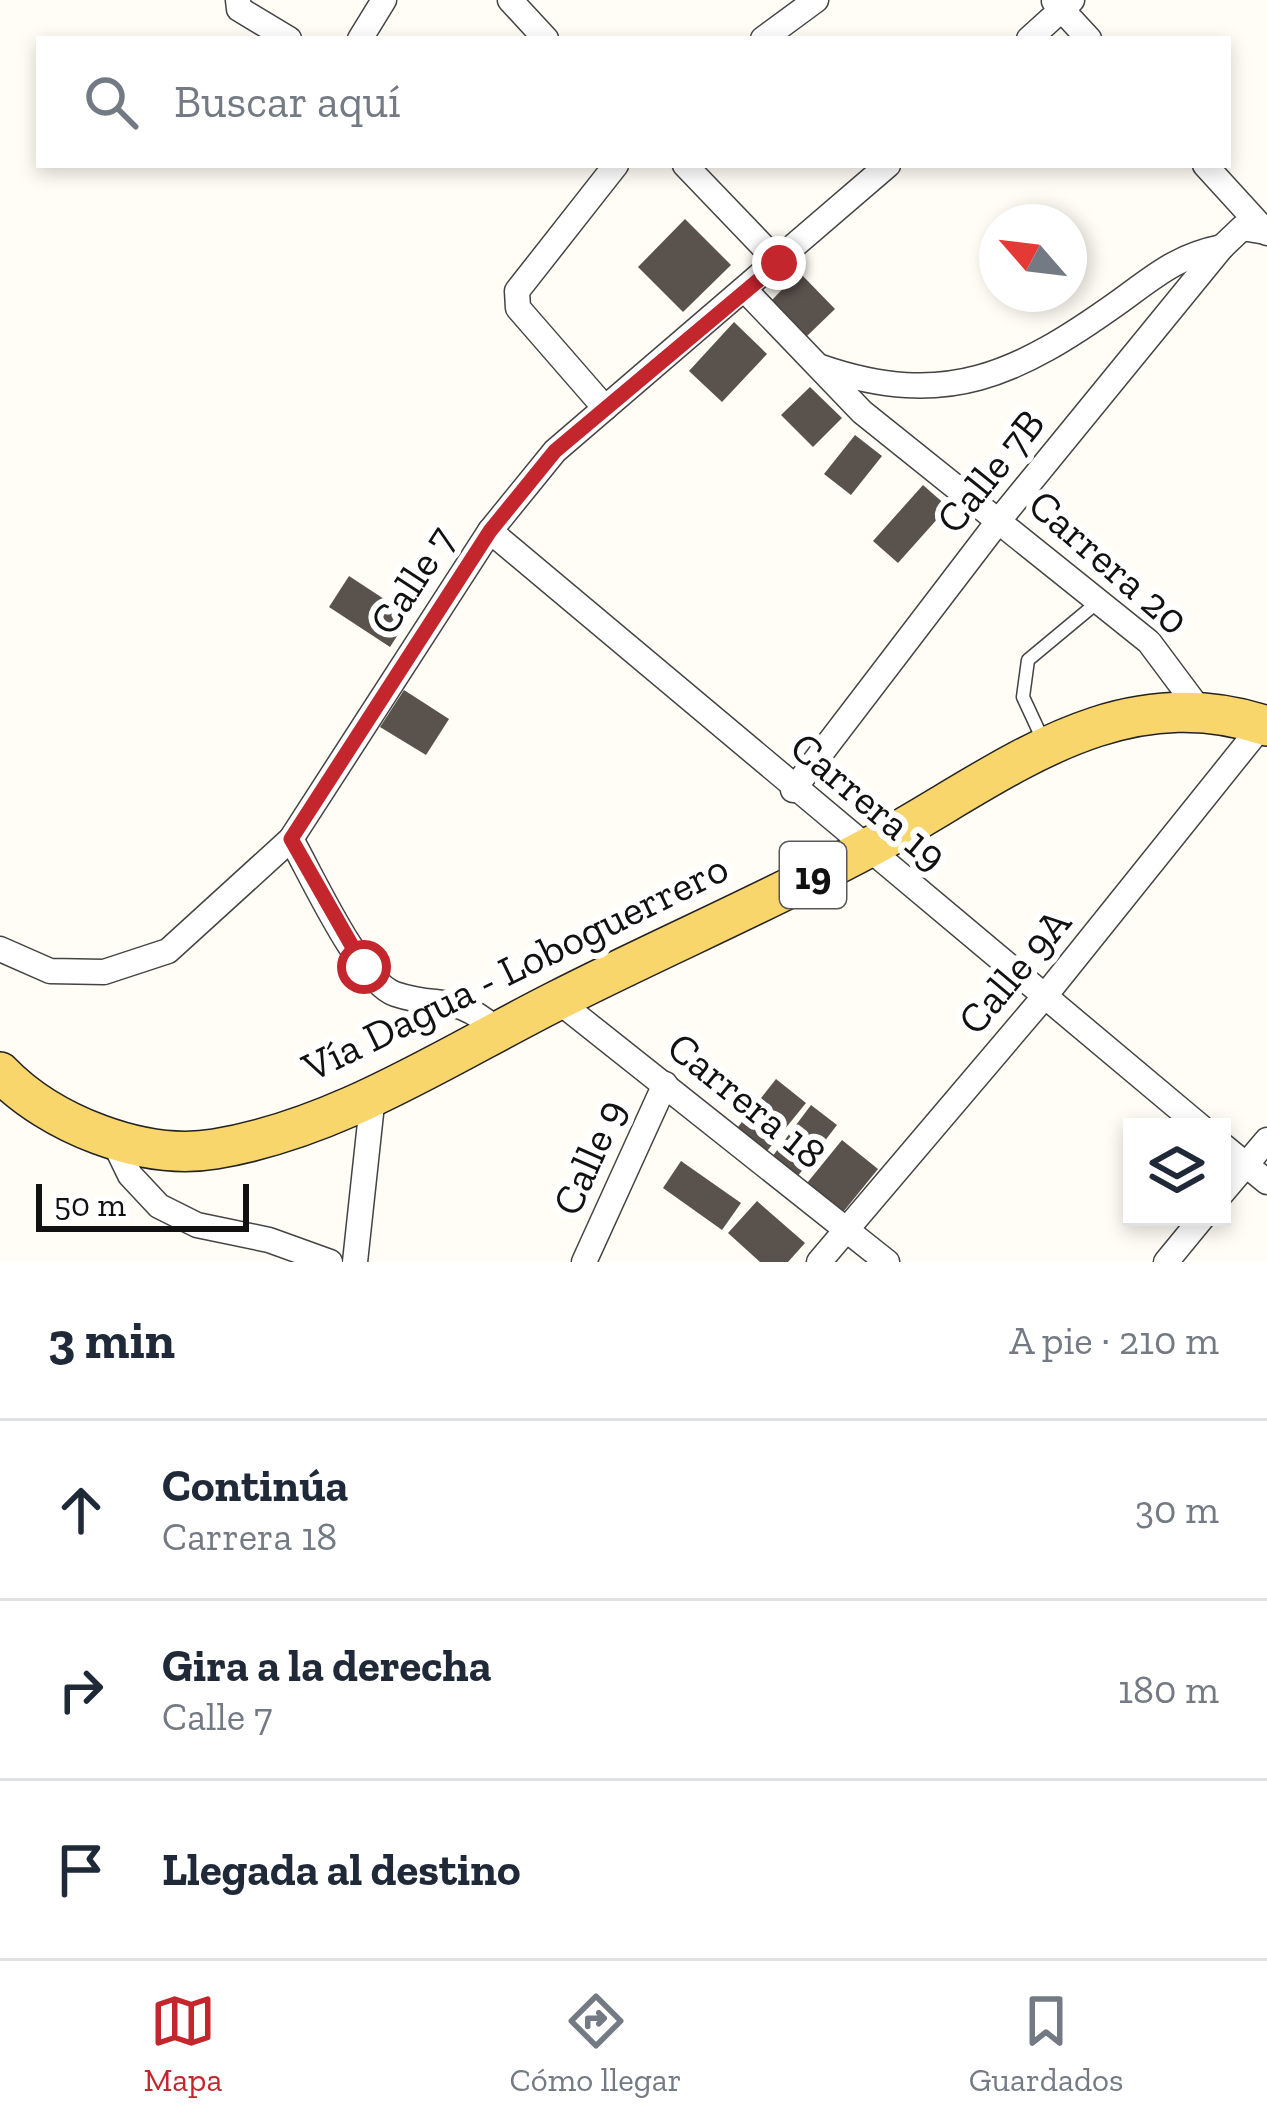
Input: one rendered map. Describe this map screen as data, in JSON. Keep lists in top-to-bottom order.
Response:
{
  "streets": {
    "main road": ["19", "Vía Dagua - Loboguerrero"],
    "street": [
      "Calle 7B",
      "Carrera 20",
      "Calle 7",
      "Carrera 19",
      "Calle 9A",
      "Carrera 18",
      "Calle 9"
    ]
  },
  "crossings": [
    ["Calle 7B", "Carrera 20"],
    ["Calle 7B", "Carrera 19"],
    ["Carrera 20", "Calle 7"],
    ["Carrera 20", "Vía Dagua - Loboguerrero"],
    ["Calle 7", "Carrera 19"],
    ["Carrera 19", "Vía Dagua - Loboguerrero"],
    ["Carrera 19", "Calle 9A"],
    ["Vía Dagua - Loboguerrero", "Calle 9A"],
    ["Vía Dagua - Loboguerrero", "Carrera 18"],
    ["Calle 9A", "Carrera 18"],
    ["Carrera 18", "Calle 9"]
  ],
  "scale_bar": "50 m",
  "north": "top left",
  "page": {
    "search": "Buscar aquí",
    "scale": "50 m",
    "heading": ["3 min", "A pie · 210 m"],
    "list": [
      ["Continúa", "Carrera 18", "30 m"],
      ["Gira a la derecha", "Calle 7", "180 m"],
      "Llegada al destino"
    ],
    "nav": ["Mapa", "Cómo llegar", "Guardados"]
  }
}
